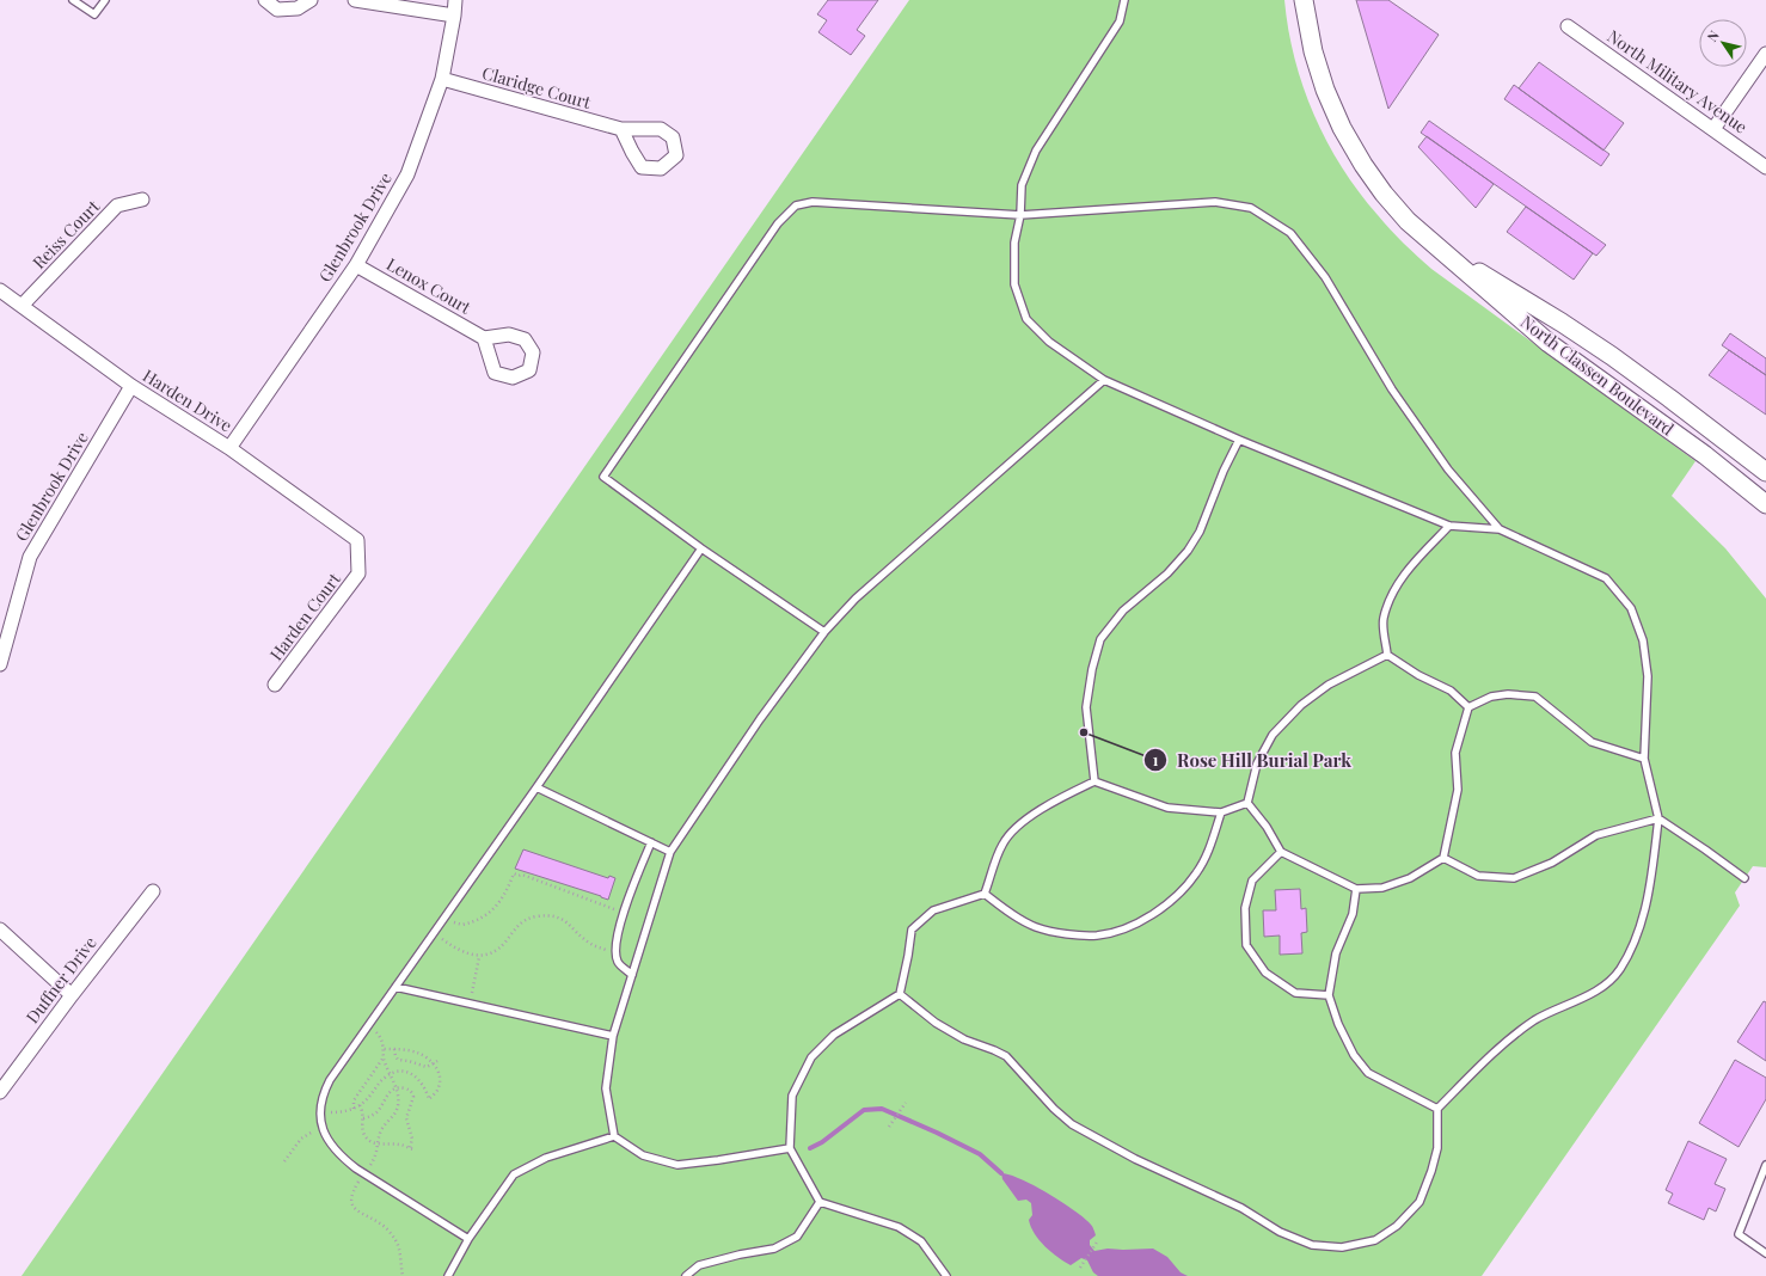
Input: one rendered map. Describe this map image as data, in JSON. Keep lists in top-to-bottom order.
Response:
{
  "streets": {
    "main road": ["North Classen Boulevard"],
    "street": [
      "North Military Avenue",
      "Claridge Court",
      "Glenbrook Drive",
      "Reiss Court",
      "Lenox Court",
      "Harden Drive",
      "Harden Court",
      "Duffner Drive"
    ]
  },
  "crossings": [
    ["Claridge Court", "Glenbrook Drive"],
    ["Glenbrook Drive", "Lenox Court"],
    ["Glenbrook Drive", "Harden Drive"],
    ["Reiss Court", "Harden Drive"],
    ["Harden Drive", "Harden Court"]
  ],
  "places": ["Rose Hill Burial Park"],
  "north": "top left"
}
